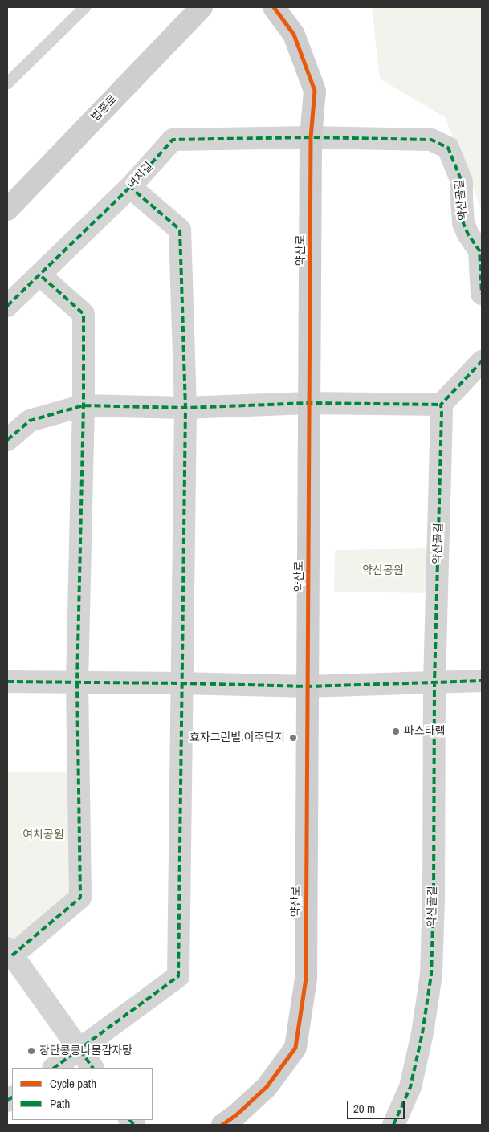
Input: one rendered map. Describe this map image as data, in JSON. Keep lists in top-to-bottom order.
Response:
{
  "streets": {
    "street": [
      "법흥로",
      "여치길",
      "약산골길",
      "약산로"
    ]
  },
  "crossings": [
    ["여치길", "약산골길"],
    ["여치길", "약산로"],
    ["약산골길", "약산로"]
  ],
  "parks": ["약산공원", "여치공원"],
  "places": ["파스타랩", "효자그린빌.이주단지", "장단콩콩나물감자탕"],
  "legend": ["Cycle path", "Path"],
  "scale_bar": "20 m"
}
